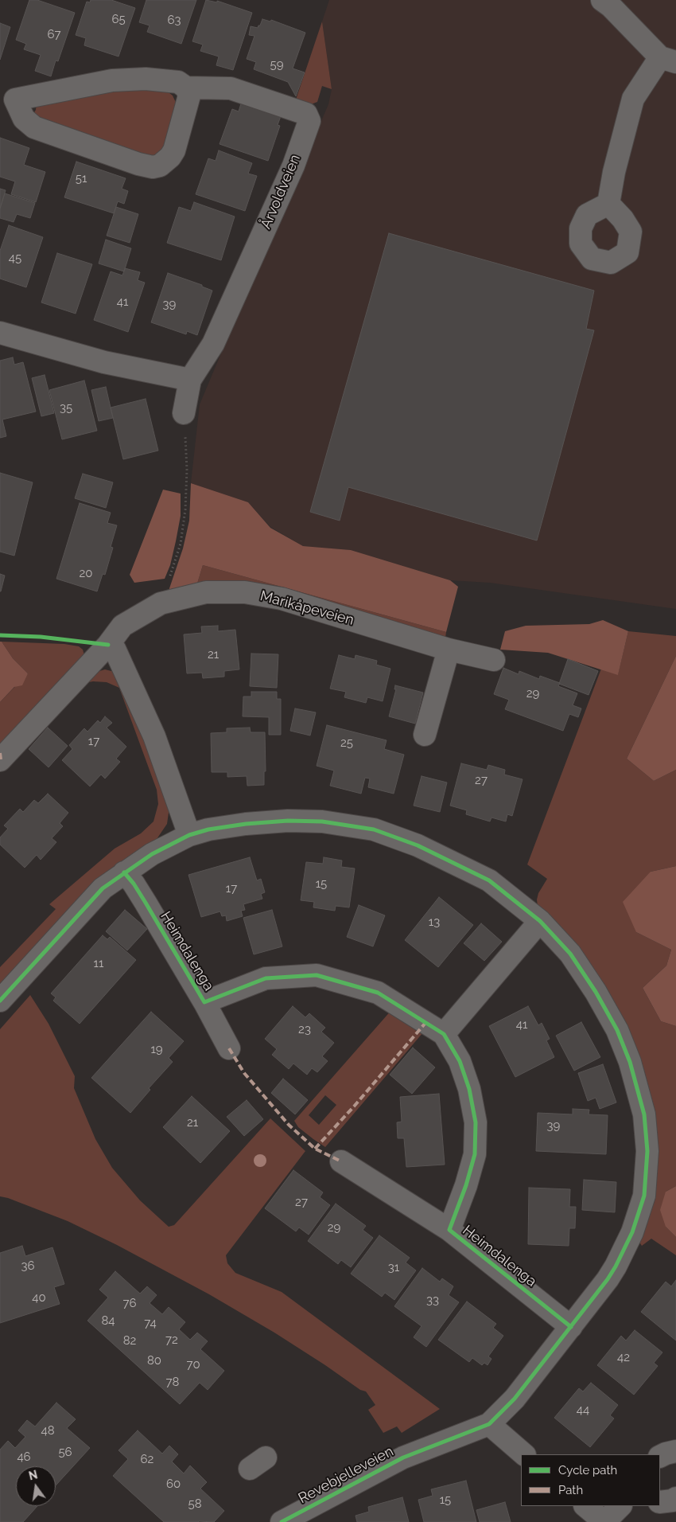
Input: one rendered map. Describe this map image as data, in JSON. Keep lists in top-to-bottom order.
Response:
{
  "streets": {
    "street": [
      "Årvoldveien",
      "Marikåpeveien",
      "Heimdalenga",
      "Revebjelleveien"
    ]
  },
  "house_numbers": [
    "65",
    "63",
    "67",
    "59",
    "51",
    "45",
    "41",
    "39",
    "35",
    "20",
    "21",
    "29",
    "17",
    "25",
    "27",
    "15",
    "17",
    "13",
    "11",
    "41",
    "23",
    "19",
    "21",
    "39",
    "27",
    "29",
    "36",
    "31",
    "40",
    "33",
    "76",
    "84",
    "74",
    "72",
    "82",
    "42",
    "80",
    "70",
    "78",
    "44",
    "48",
    "56",
    "46",
    "62",
    "60",
    "15",
    "58"
  ],
  "legend": ["Cycle path", "Path"],
  "north": "top"
}
